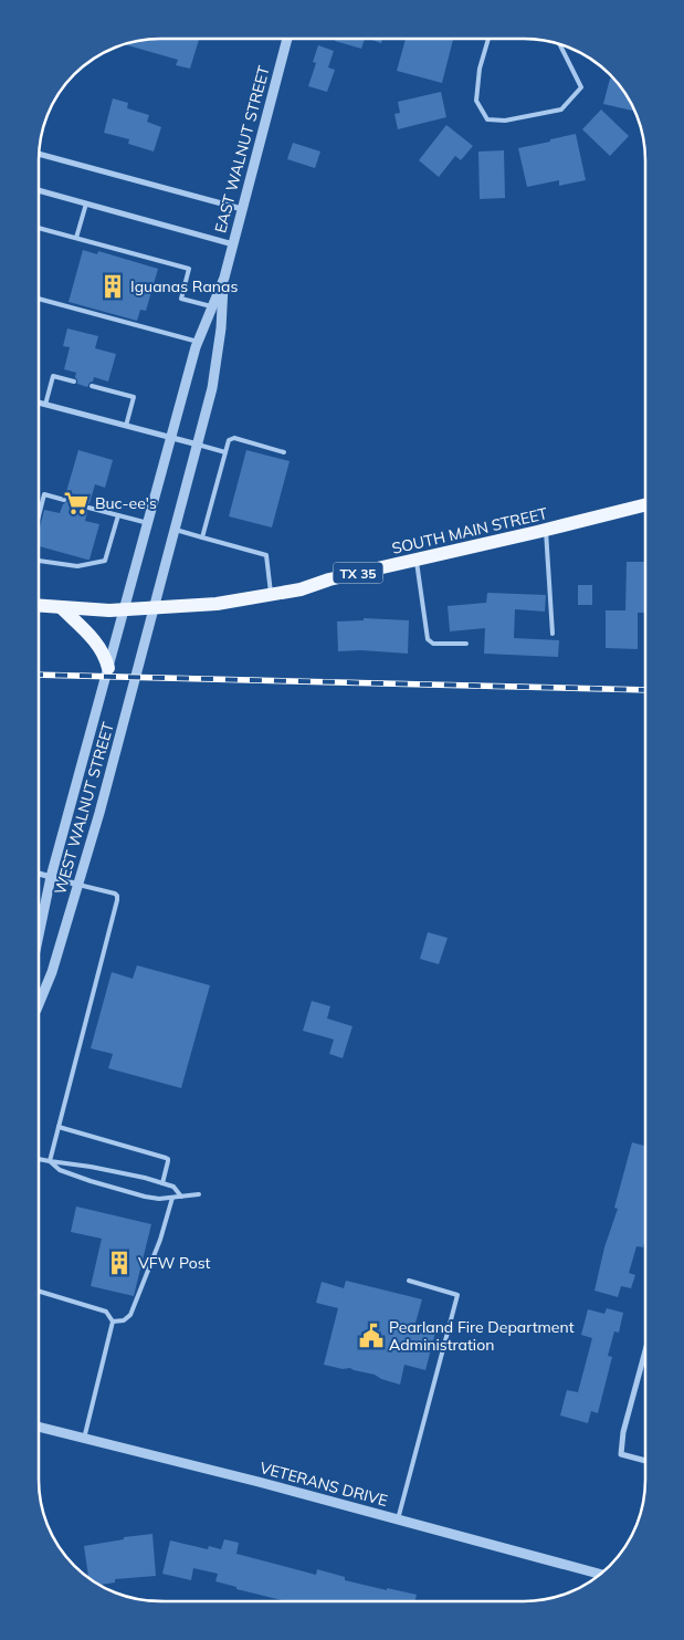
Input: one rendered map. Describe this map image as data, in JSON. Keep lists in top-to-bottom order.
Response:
{
  "streets": {
    "main road": ["SOUTH MAIN STREET", "TX 35"],
    "street": ["EAST WALNUT STREET", "WEST WALNUT STREET", "VETERANS DRIVE"]
  },
  "crossings": [
    ["EAST WALNUT STREET", "SOUTH MAIN STREET"],
    ["EAST WALNUT STREET", "WEST WALNUT STREET"],
    ["SOUTH MAIN STREET", "WEST WALNUT STREET"]
  ],
  "places": {
    "building": ["Iguanas Ranas", "VFW Post"],
    "supermarket": ["Buc-ee's"],
    "public building": ["Pearland Fire Department Administration"]
  }
}
